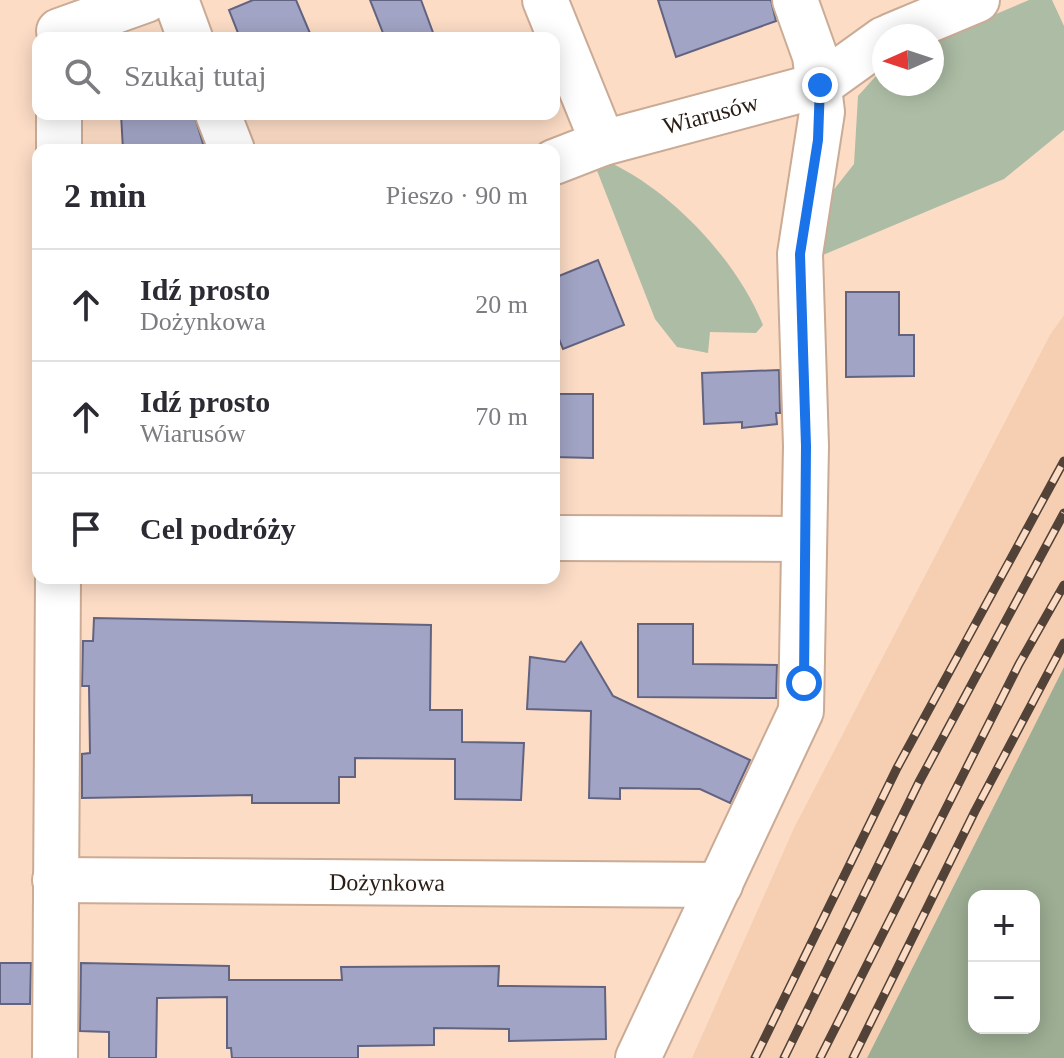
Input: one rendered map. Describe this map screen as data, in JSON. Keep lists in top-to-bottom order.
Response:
{
  "streets": {
    "street": ["Wiarusów", "Dożynkowa"]
  },
  "north": "left",
  "page": {
    "search": "Szukaj tutaj",
    "heading": ["2 min", "Pieszo · 90 m"],
    "list": [
      ["Idź prosto", "Dożynkowa", "20 m"],
      ["Idź prosto", "Wiarusów", "70 m"],
      "Cel podróży"
    ],
    "map_buttons": ["+", "−"]
  }
}
